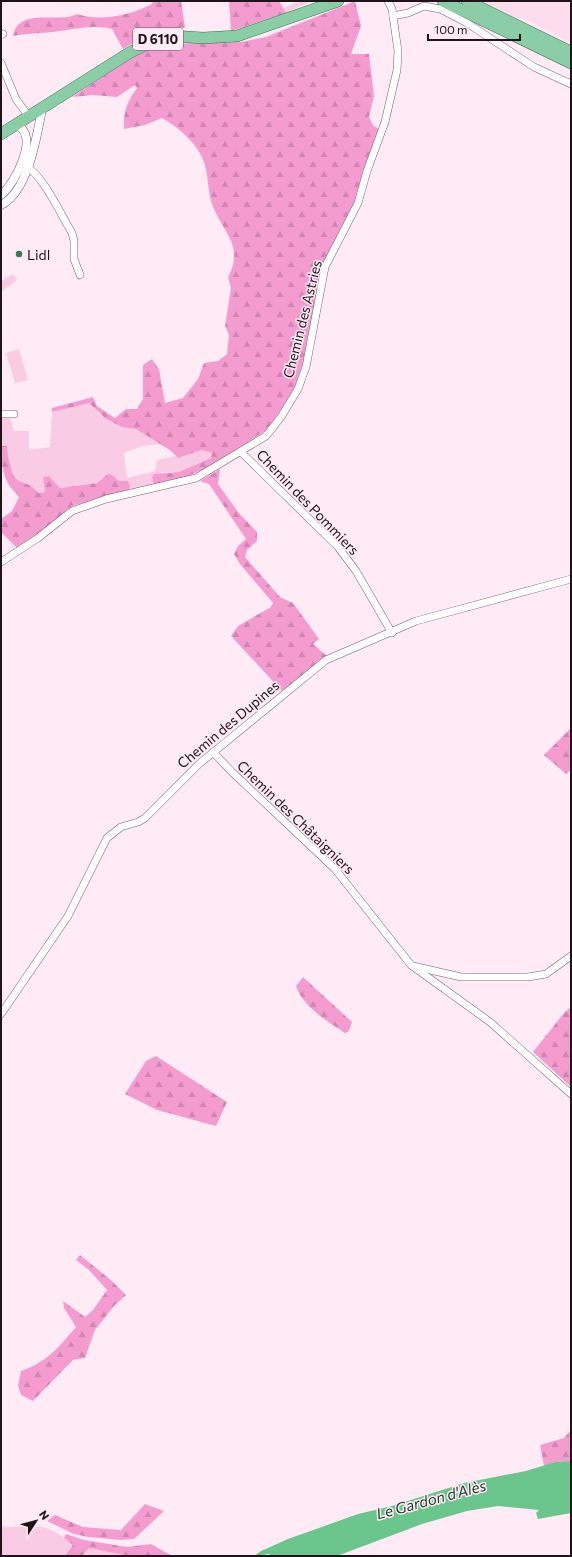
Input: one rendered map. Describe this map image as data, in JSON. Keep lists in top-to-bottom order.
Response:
{
  "streets": {
    "main road": ["D 6110"],
    "street": [
      "Chemin des Astries",
      "Chemin des Pommiers",
      "Chemin des Dupines",
      "Chemin des Châtaigniers"
    ]
  },
  "crossings": [
    ["Chemin des Astries", "Chemin des Pommiers"],
    ["Chemin des Pommiers", "Chemin des Dupines"],
    ["Chemin des Dupines", "Chemin des Châtaigniers"]
  ],
  "water": ["Le Gardon d'Alès"],
  "places": ["Lidl"],
  "scale_bar": "100 m",
  "north": "top right"
}
